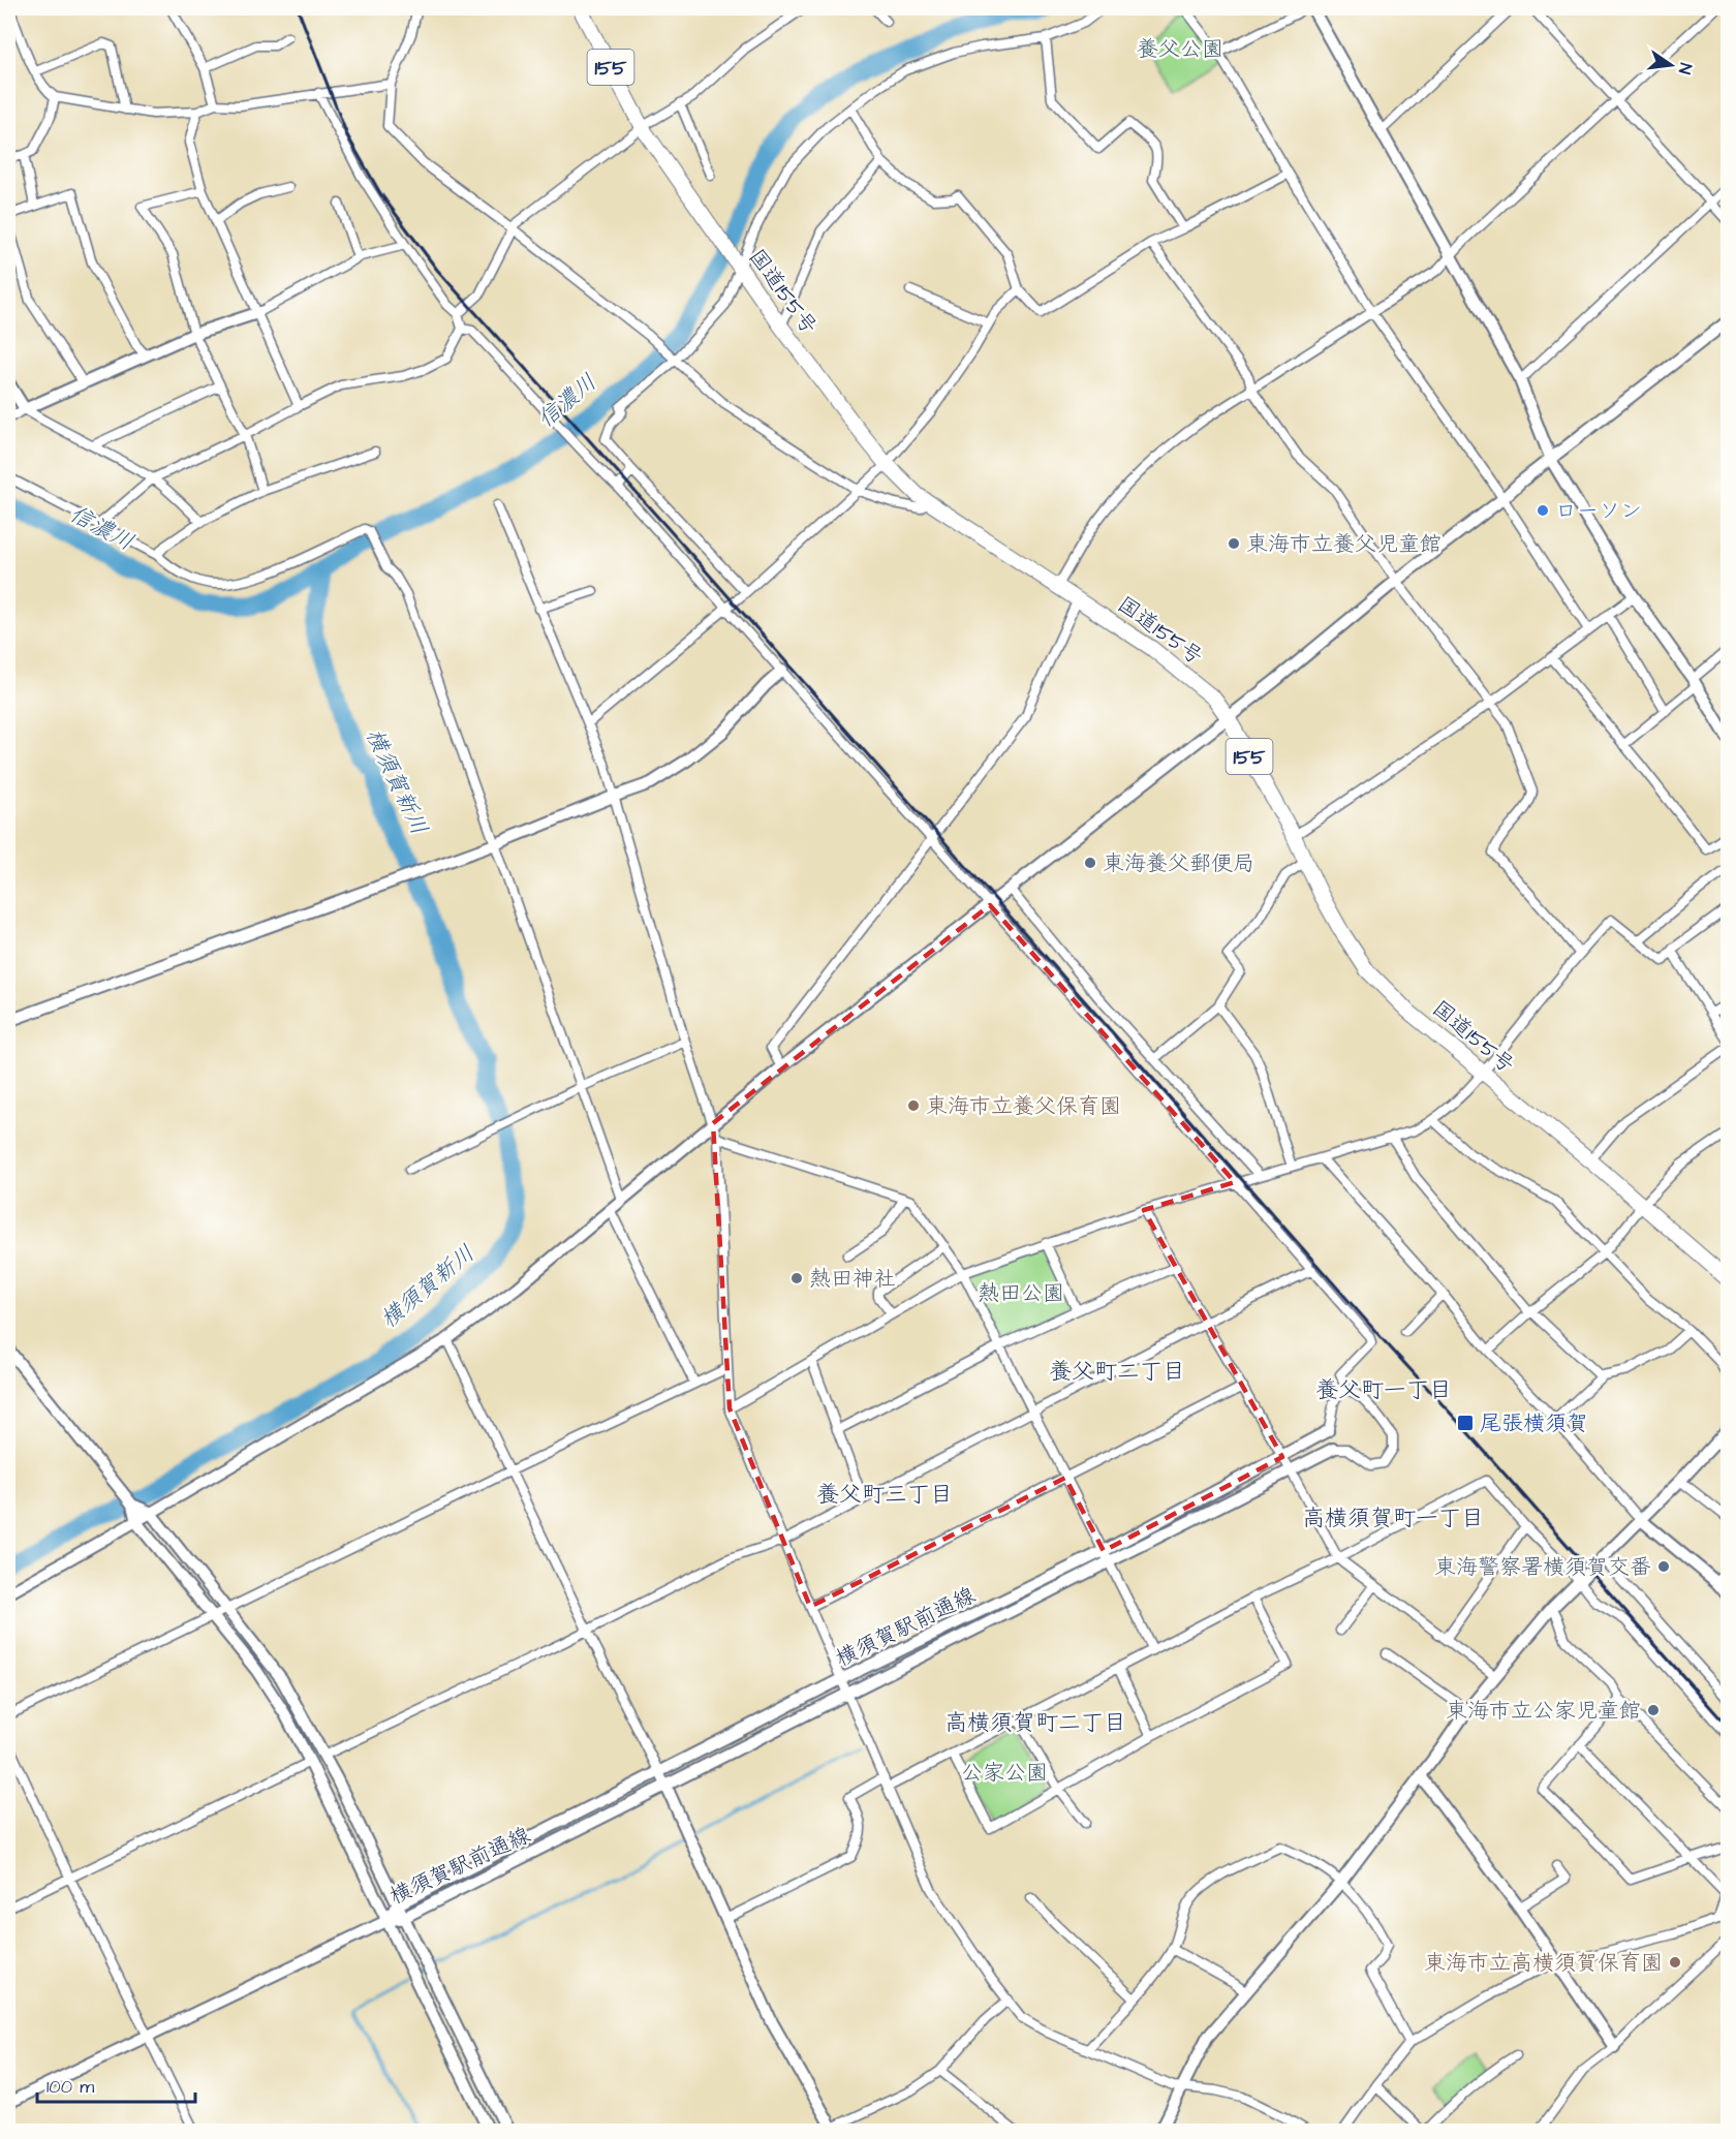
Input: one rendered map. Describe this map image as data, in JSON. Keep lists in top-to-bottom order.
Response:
{
  "streets": {
    "highway": ["155", "国道155号"],
    "street": ["横須賀駅前通線"]
  },
  "districts": [
    "養父町二丁目",
    "養父町一丁目",
    "養父町三丁目",
    "高横須賀町一丁目",
    "高横須賀町二丁目"
  ],
  "water": ["信濃川", "横須賀新川"],
  "parks": ["養父公園", "熱田公園", "公家公園"],
  "places": {
    "other": [
      "ローソン",
      "東海市立養父児童館",
      "東海養父郵便局",
      "東海市立養父保育園",
      "熱田神社",
      "東海警察署横須賀交番",
      "東海市立公家児童館",
      "東海市立高横須賀保育園"
    ],
    "transit": ["尾張横須賀"]
  },
  "scale_bar": "100 m",
  "north": "right"
}
